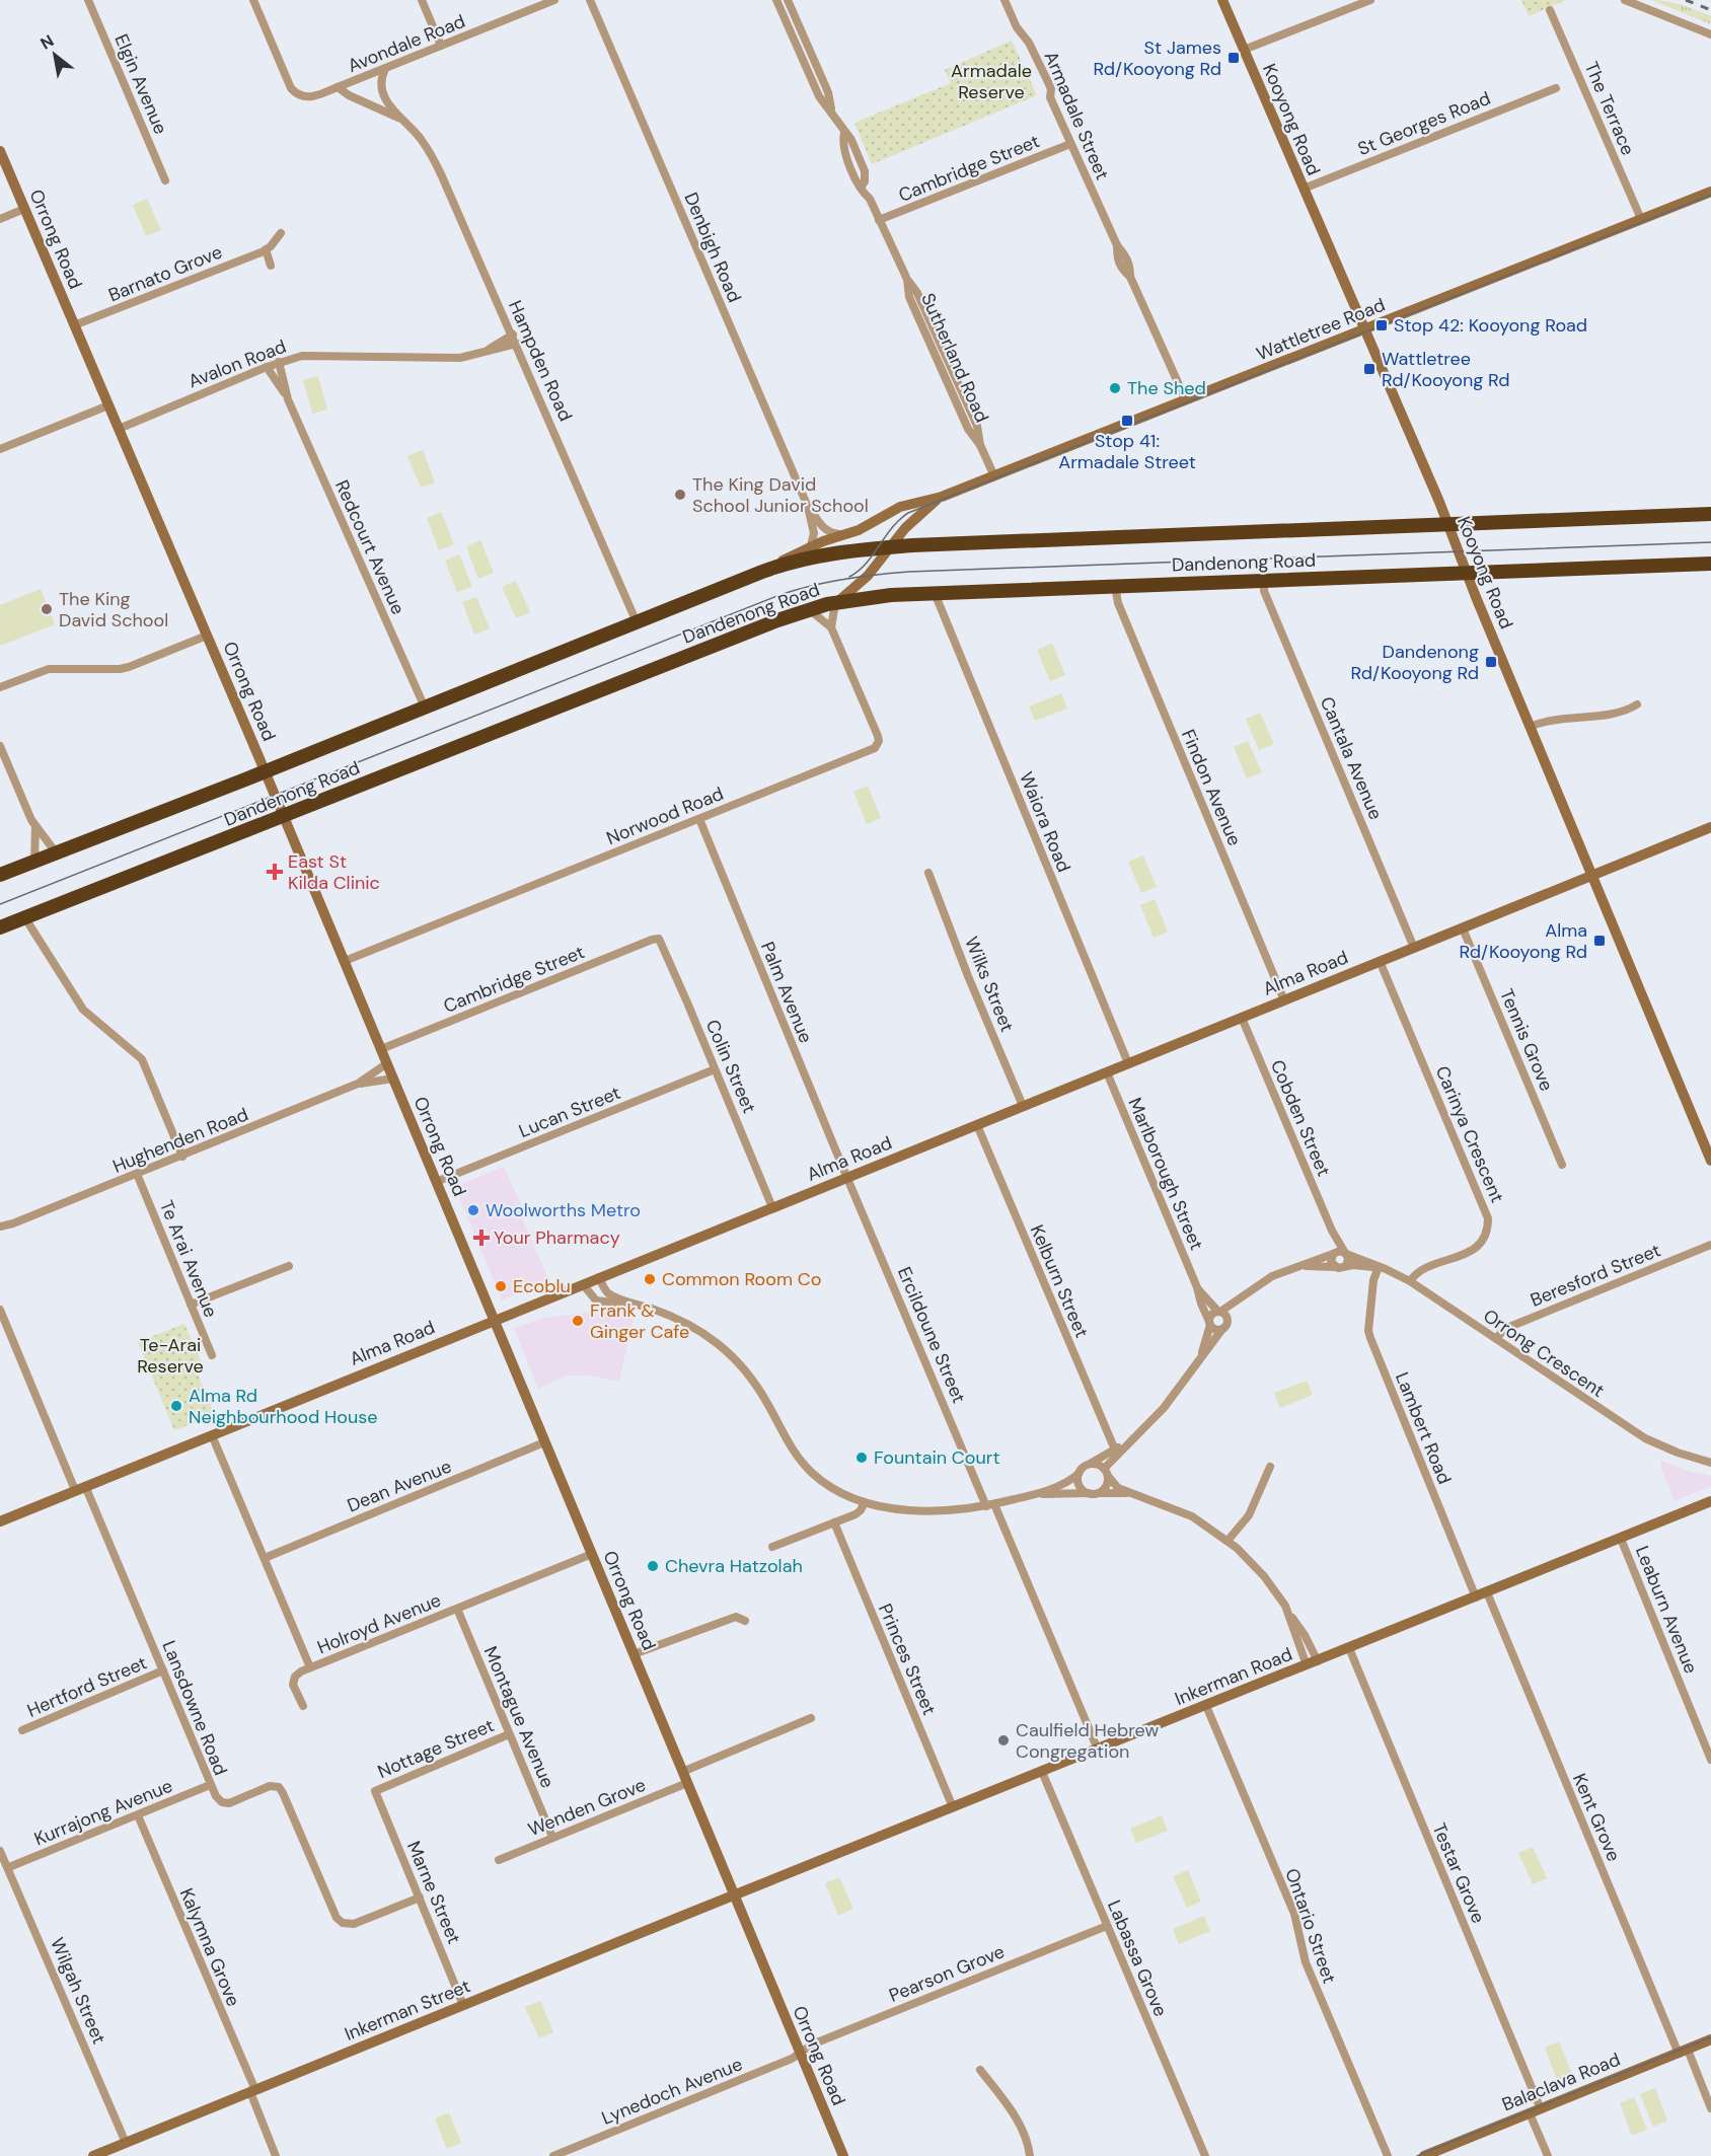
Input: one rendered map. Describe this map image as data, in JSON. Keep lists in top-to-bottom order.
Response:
{
  "streets": {
    "highway": ["Dandenong Road"],
    "street": [
      "Avondale Road",
      "Elgin Avenue",
      "The Terrace",
      "Armadale Street",
      "Kooyong Road",
      "St Georges Road",
      "Cambridge Street",
      "Orrong Road",
      "Denbigh Road",
      "Barnato Grove",
      "Wattletree Road",
      "Sutherland Road",
      "Hampden Road",
      "Avalon Road",
      "Redcourt Avenue",
      "Cantala Avenue",
      "Findon Avenue",
      "Norwood Road",
      "Waiora Road",
      "Alma Road",
      "Wilks Street",
      "Palm Avenue",
      "Tennis Grove",
      "Colin Street",
      "Lucan Street",
      "Cobden Street",
      "Carinya Crescent",
      "Hughenden Road",
      "Marlborough Street",
      "Te Arai Avenue",
      "Beresford Street",
      "Kelburn Street",
      "Ercildoune Street",
      "Orrong Crescent",
      "Lambert Road",
      "Dean Avenue",
      "Leaburn Avenue",
      "Holroyd Avenue",
      "Princes Street",
      "Inkerman Road",
      "Hertford Street",
      "Lansdowne Road",
      "Montague Avenue",
      "Nottage Street",
      "Wenden Grove",
      "Kurrajong Avenue",
      "Kent Grove",
      "Testar Grove",
      "Marne Street",
      "Ontario Street",
      "Kalymna Grove",
      "Labassa Grove",
      "Pearson Grove",
      "Wilgah Street",
      "Inkerman Street",
      "Balaclava Road",
      "Lynedoch Avenue"
    ]
  },
  "crossings": [
    ["Avondale Road", "Hampden Road"],
    ["The Terrace", "Wattletree Road"],
    ["Armadale Street", "Cambridge Street"],
    ["Armadale Street", "Wattletree Road"],
    ["Kooyong Road", "St Georges Road"],
    ["Kooyong Road", "Wattletree Road"],
    ["Kooyong Road", "Dandenong Road"],
    ["Kooyong Road", "Alma Road"],
    ["Cambridge Street", "Orrong Road"],
    ["Cambridge Street", "Sutherland Road"],
    ["Cambridge Street", "Colin Street"],
    ["Orrong Road", "Barnato Grove"],
    ["Orrong Road", "Avalon Road"],
    ["Orrong Road", "Dandenong Road"],
    ["Orrong Road", "Norwood Road"],
    ["Orrong Road", "Alma Road"],
    ["Orrong Road", "Lucan Street"],
    ["Orrong Road", "Hughenden Road"],
    ["Orrong Road", "Dean Avenue"],
    ["Orrong Road", "Holroyd Avenue"],
    ["Orrong Road", "Inkerman Road"],
    ["Orrong Road", "Wenden Grove"],
    ["Orrong Road", "Pearson Grove"],
    ["Orrong Road", "Inkerman Street"],
    ["Orrong Road", "Lynedoch Avenue"],
    ["Denbigh Road", "Wattletree Road"],
    ["Wattletree Road", "Sutherland Road"],
    ["Wattletree Road", "Dandenong Road"],
    ["Hampden Road", "Avalon Road"],
    ["Hampden Road", "Dandenong Road"],
    ["Avalon Road", "Redcourt Avenue"],
    ["Redcourt Avenue", "Dandenong Road"],
    ["Dandenong Road", "Cantala Avenue"],
    ["Dandenong Road", "Findon Avenue"],
    ["Dandenong Road", "Norwood Road"],
    ["Dandenong Road", "Waiora Road"],
    ["Cantala Avenue", "Alma Road"],
    ["Findon Avenue", "Alma Road"],
    ["Norwood Road", "Palm Avenue"],
    ["Waiora Road", "Alma Road"],
    ["Alma Road", "Wilks Street"],
    ["Alma Road", "Palm Avenue"],
    ["Alma Road", "Tennis Grove"],
    ["Alma Road", "Colin Street"],
    ["Alma Road", "Cobden Street"],
    ["Alma Road", "Carinya Crescent"],
    ["Alma Road", "Marlborough Street"],
    ["Alma Road", "Kelburn Street"],
    ["Alma Road", "Ercildoune Street"],
    ["Alma Road", "Holroyd Avenue"],
    ["Alma Road", "Lansdowne Road"],
    ["Palm Avenue", "Ercildoune Street"],
    ["Colin Street", "Lucan Street"],
    ["Cobden Street", "Orrong Crescent"],
    ["Carinya Crescent", "Orrong Crescent"],
    ["Hughenden Road", "Te Arai Avenue"],
    ["Beresford Street", "Orrong Crescent"],
    ["Ercildoune Street", "Inkerman Road"],
    ["Orrong Crescent", "Lambert Road"],
    ["Lambert Road", "Inkerman Road"],
    ["Dean Avenue", "Holroyd Avenue"],
    ["Leaburn Avenue", "Inkerman Road"],
    ["Holroyd Avenue", "Montague Avenue"],
    ["Princes Street", "Inkerman Road"],
    ["Inkerman Road", "Kent Grove"],
    ["Inkerman Road", "Testar Grove"],
    ["Inkerman Road", "Ontario Street"],
    ["Inkerman Road", "Labassa Grove"],
    ["Inkerman Road", "Inkerman Street"],
    ["Hertford Street", "Lansdowne Road"],
    ["Lansdowne Road", "Kurrajong Avenue"],
    ["Lansdowne Road", "Marne Street"],
    ["Montague Avenue", "Nottage Street"],
    ["Montague Avenue", "Wenden Grove"],
    ["Nottage Street", "Marne Street"],
    ["Kurrajong Avenue", "Kalymna Grove"],
    ["Kurrajong Avenue", "Wilgah Street"],
    ["Kent Grove", "Balaclava Road"],
    ["Testar Grove", "Balaclava Road"],
    ["Marne Street", "Inkerman Street"],
    ["Kalymna Grove", "Inkerman Street"],
    ["Labassa Grove", "Pearson Grove"],
    ["Pearson Grove", "Lynedoch Avenue"],
    ["Wilgah Street", "Inkerman Street"]
  ],
  "parks": ["Armadale Reserve", "Te-Arai Reserve"],
  "places": {
    "transit": [
      "St James Rd/Kooyong Rd",
      "Stop 42: Kooyong Road",
      "Wattletree Rd/Kooyong Rd",
      "Stop 41: Armadale Street",
      "Dandenong Rd/Kooyong Rd",
      "Alma Rd/Kooyong Rd"
    ],
    "other": [
      "The Shed",
      "The King David School Junior School",
      "The King David School",
      "Woolworths Metro",
      "Common Room Co",
      "Ecoblu",
      "Frank & Ginger Cafe",
      "Alma Rd Neighbourhood House",
      "Fountain Court",
      "Chevra Hatzolah",
      "Caulfield Hebrew Congregation"
    ],
    "health": ["East St Kilda Clinic", "Your Pharmacy"]
  },
  "north": "top left"
}
